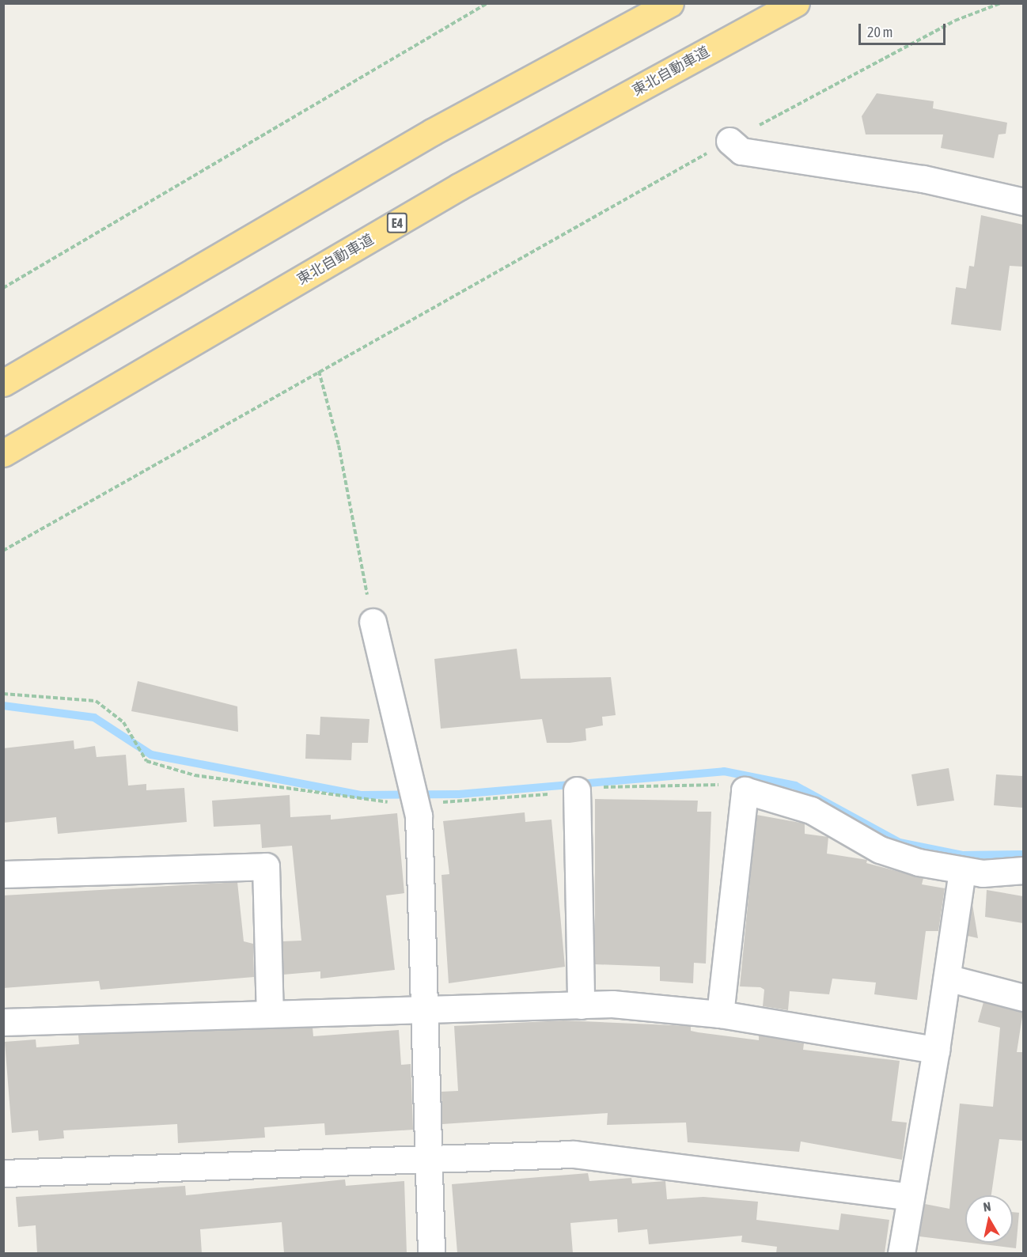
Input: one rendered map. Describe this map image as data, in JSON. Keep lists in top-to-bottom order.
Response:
{
  "streets": {
    "highway": ["東北自動車道", "E4"]
  },
  "scale_bar": "20 m",
  "north": "top"
}
